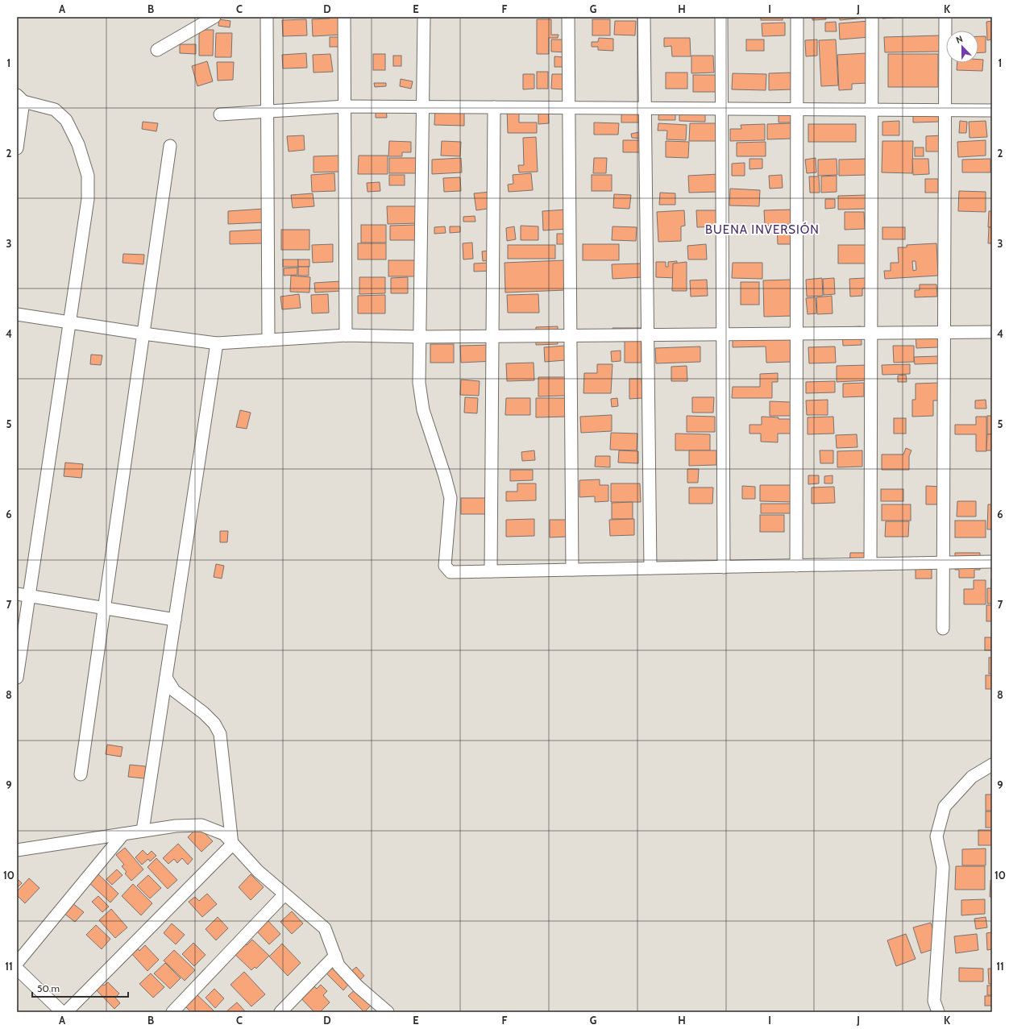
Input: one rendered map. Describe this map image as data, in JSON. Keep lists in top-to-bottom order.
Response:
{
  "districts": ["BUENA INVERSIÓN"],
  "scale_bar": "50 m",
  "north": "top",
  "grid": {
    "columns": [
      "A",
      "B",
      "C",
      "D",
      "E",
      "F",
      "G",
      "H",
      "I",
      "J",
      "K"
    ],
    "rows": [
      "1",
      "2",
      "3",
      "4",
      "5",
      "6",
      "7",
      "8",
      "9",
      "10",
      "11"
    ]
  }
}
